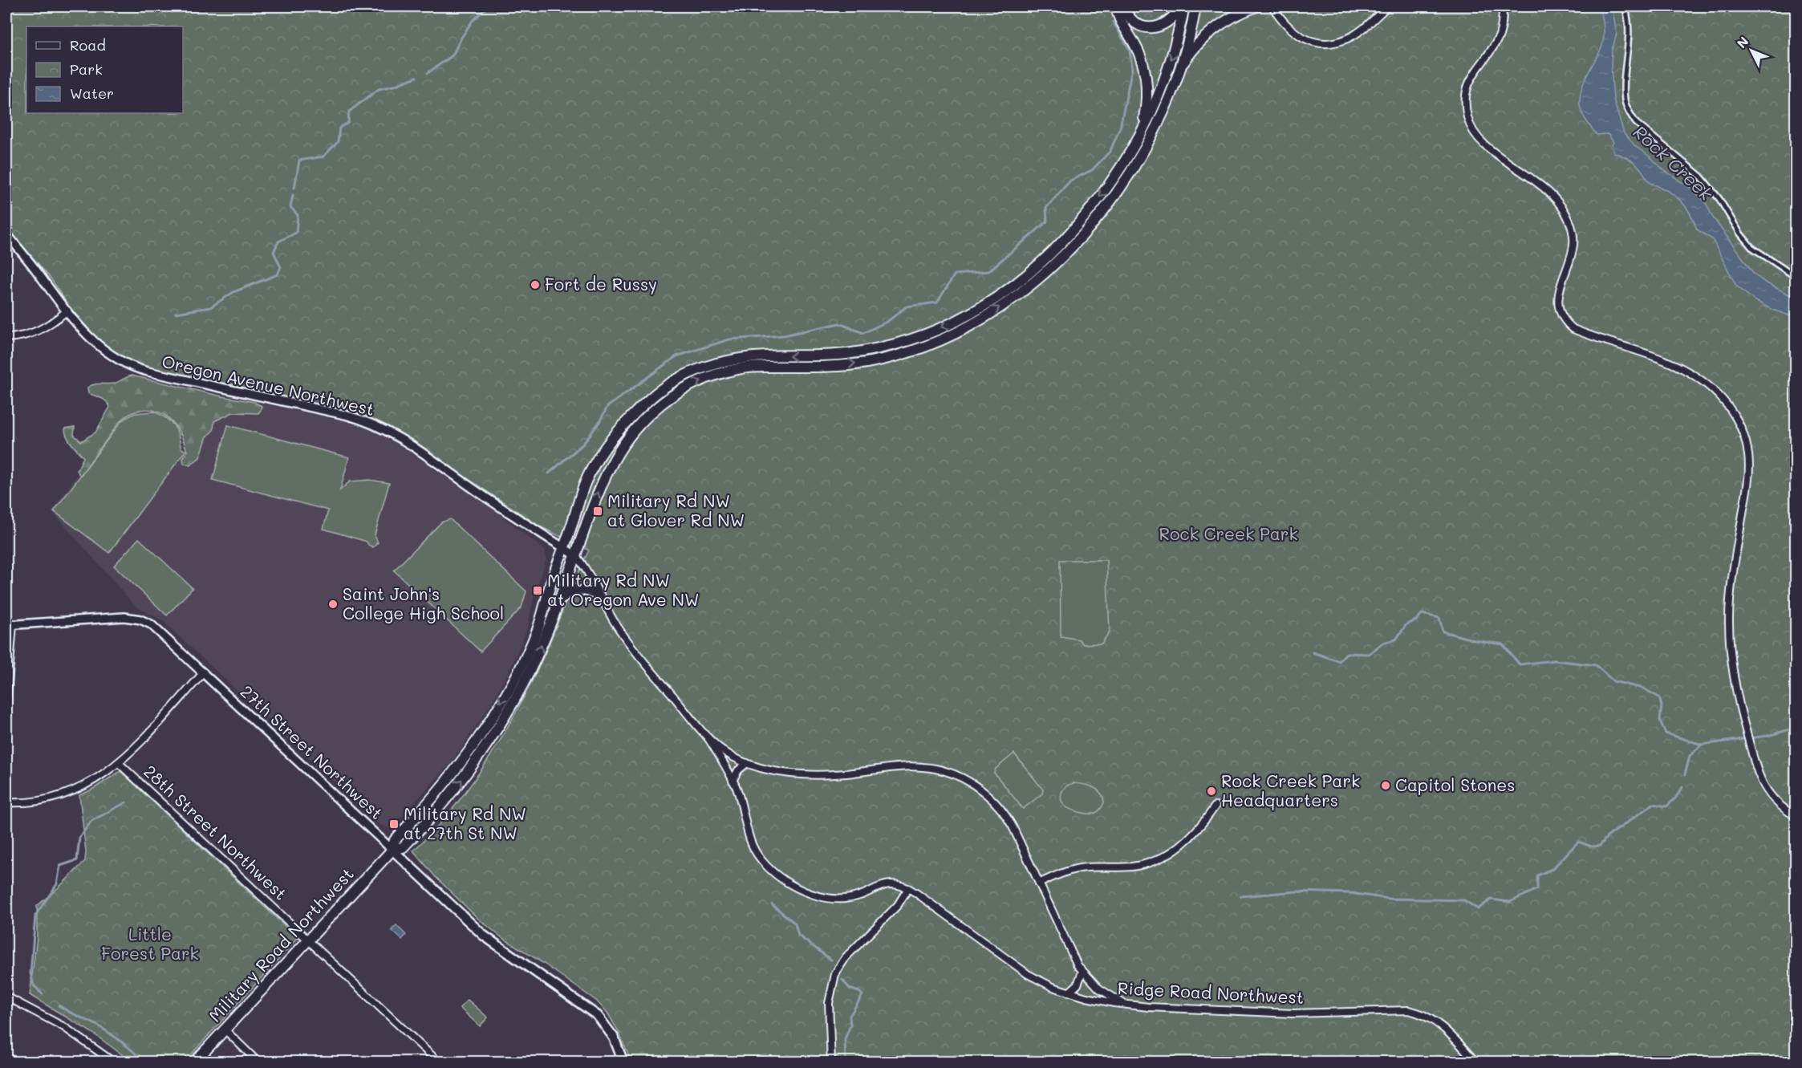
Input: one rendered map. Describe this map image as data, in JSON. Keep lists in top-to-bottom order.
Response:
{
  "streets": {
    "main road": ["27th Street Northwest", "Military Road Northwest"],
    "street": ["Oregon Avenue Northwest", "28th Street Northwest", "Ridge Road Northwest"]
  },
  "crossings": [
    ["Oregon Avenue Northwest", "Military Road Northwest"],
    ["27th Street Northwest", "Military Road Northwest"],
    ["28th Street Northwest", "Military Road Northwest"]
  ],
  "water": ["Rock Creek"],
  "parks": ["Rock Creek Park", "Little Forest Park"],
  "places": {
    "other": [
      "Fort de Russy",
      "Saint John's College High School",
      "Capitol Stones",
      "Rock Creek Park Headquarters"
    ],
    "transit": ["Military Rd NW at Glover Rd NW", "Military Rd NW at Oregon Ave NW", "Military Rd NW at 27th St NW"]
  },
  "legend": ["Road", "Park", "Water"],
  "north": "top left"
}
